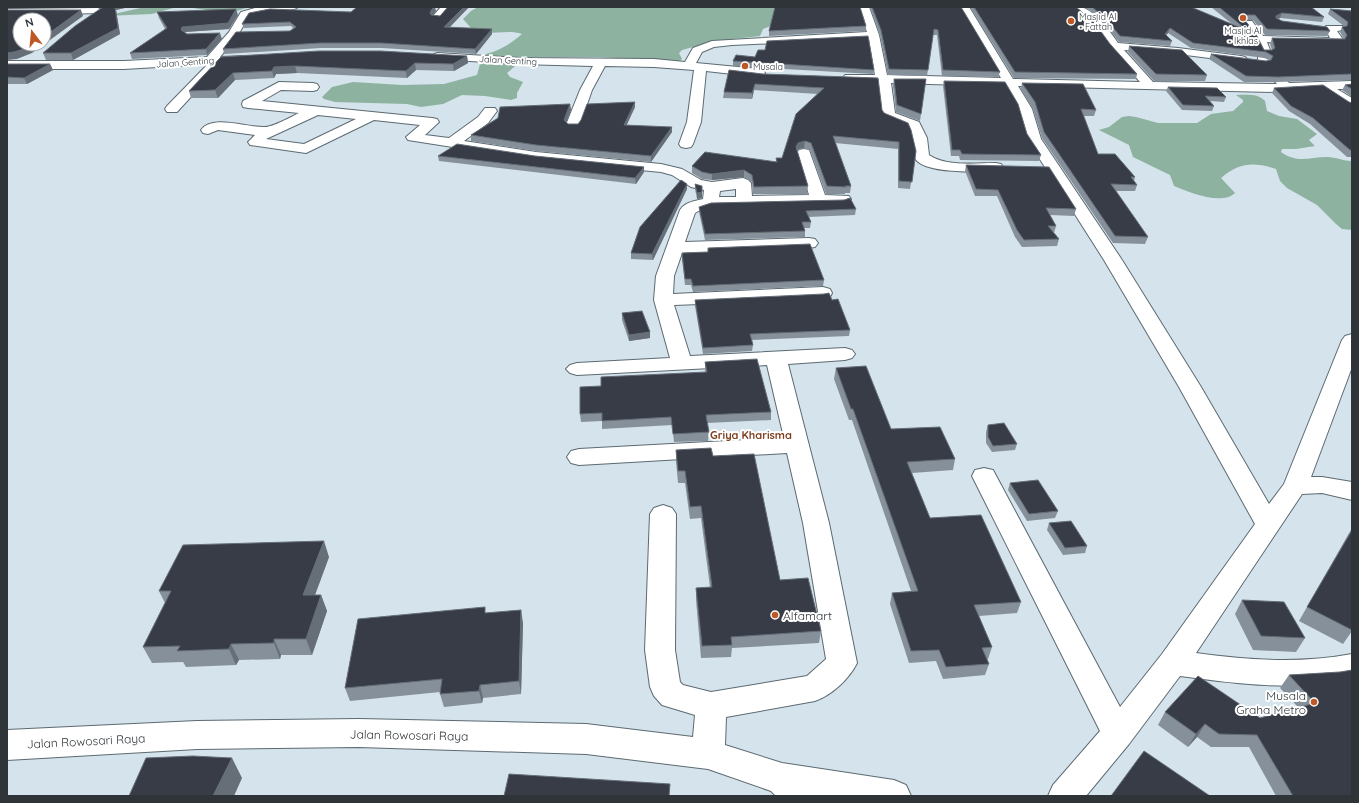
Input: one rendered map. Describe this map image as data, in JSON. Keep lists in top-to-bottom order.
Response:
{
  "streets": {
    "street": ["Jalan Genting", "Jalan Rowosari Raya"]
  },
  "districts": ["Griya Kharisma"],
  "places": [
    "Masjid Al - Ikhlas",
    "Masjid Al - Fattah",
    "Musala",
    "Alfamart",
    "Musala Graha Metro"
  ],
  "north": "top"
}
